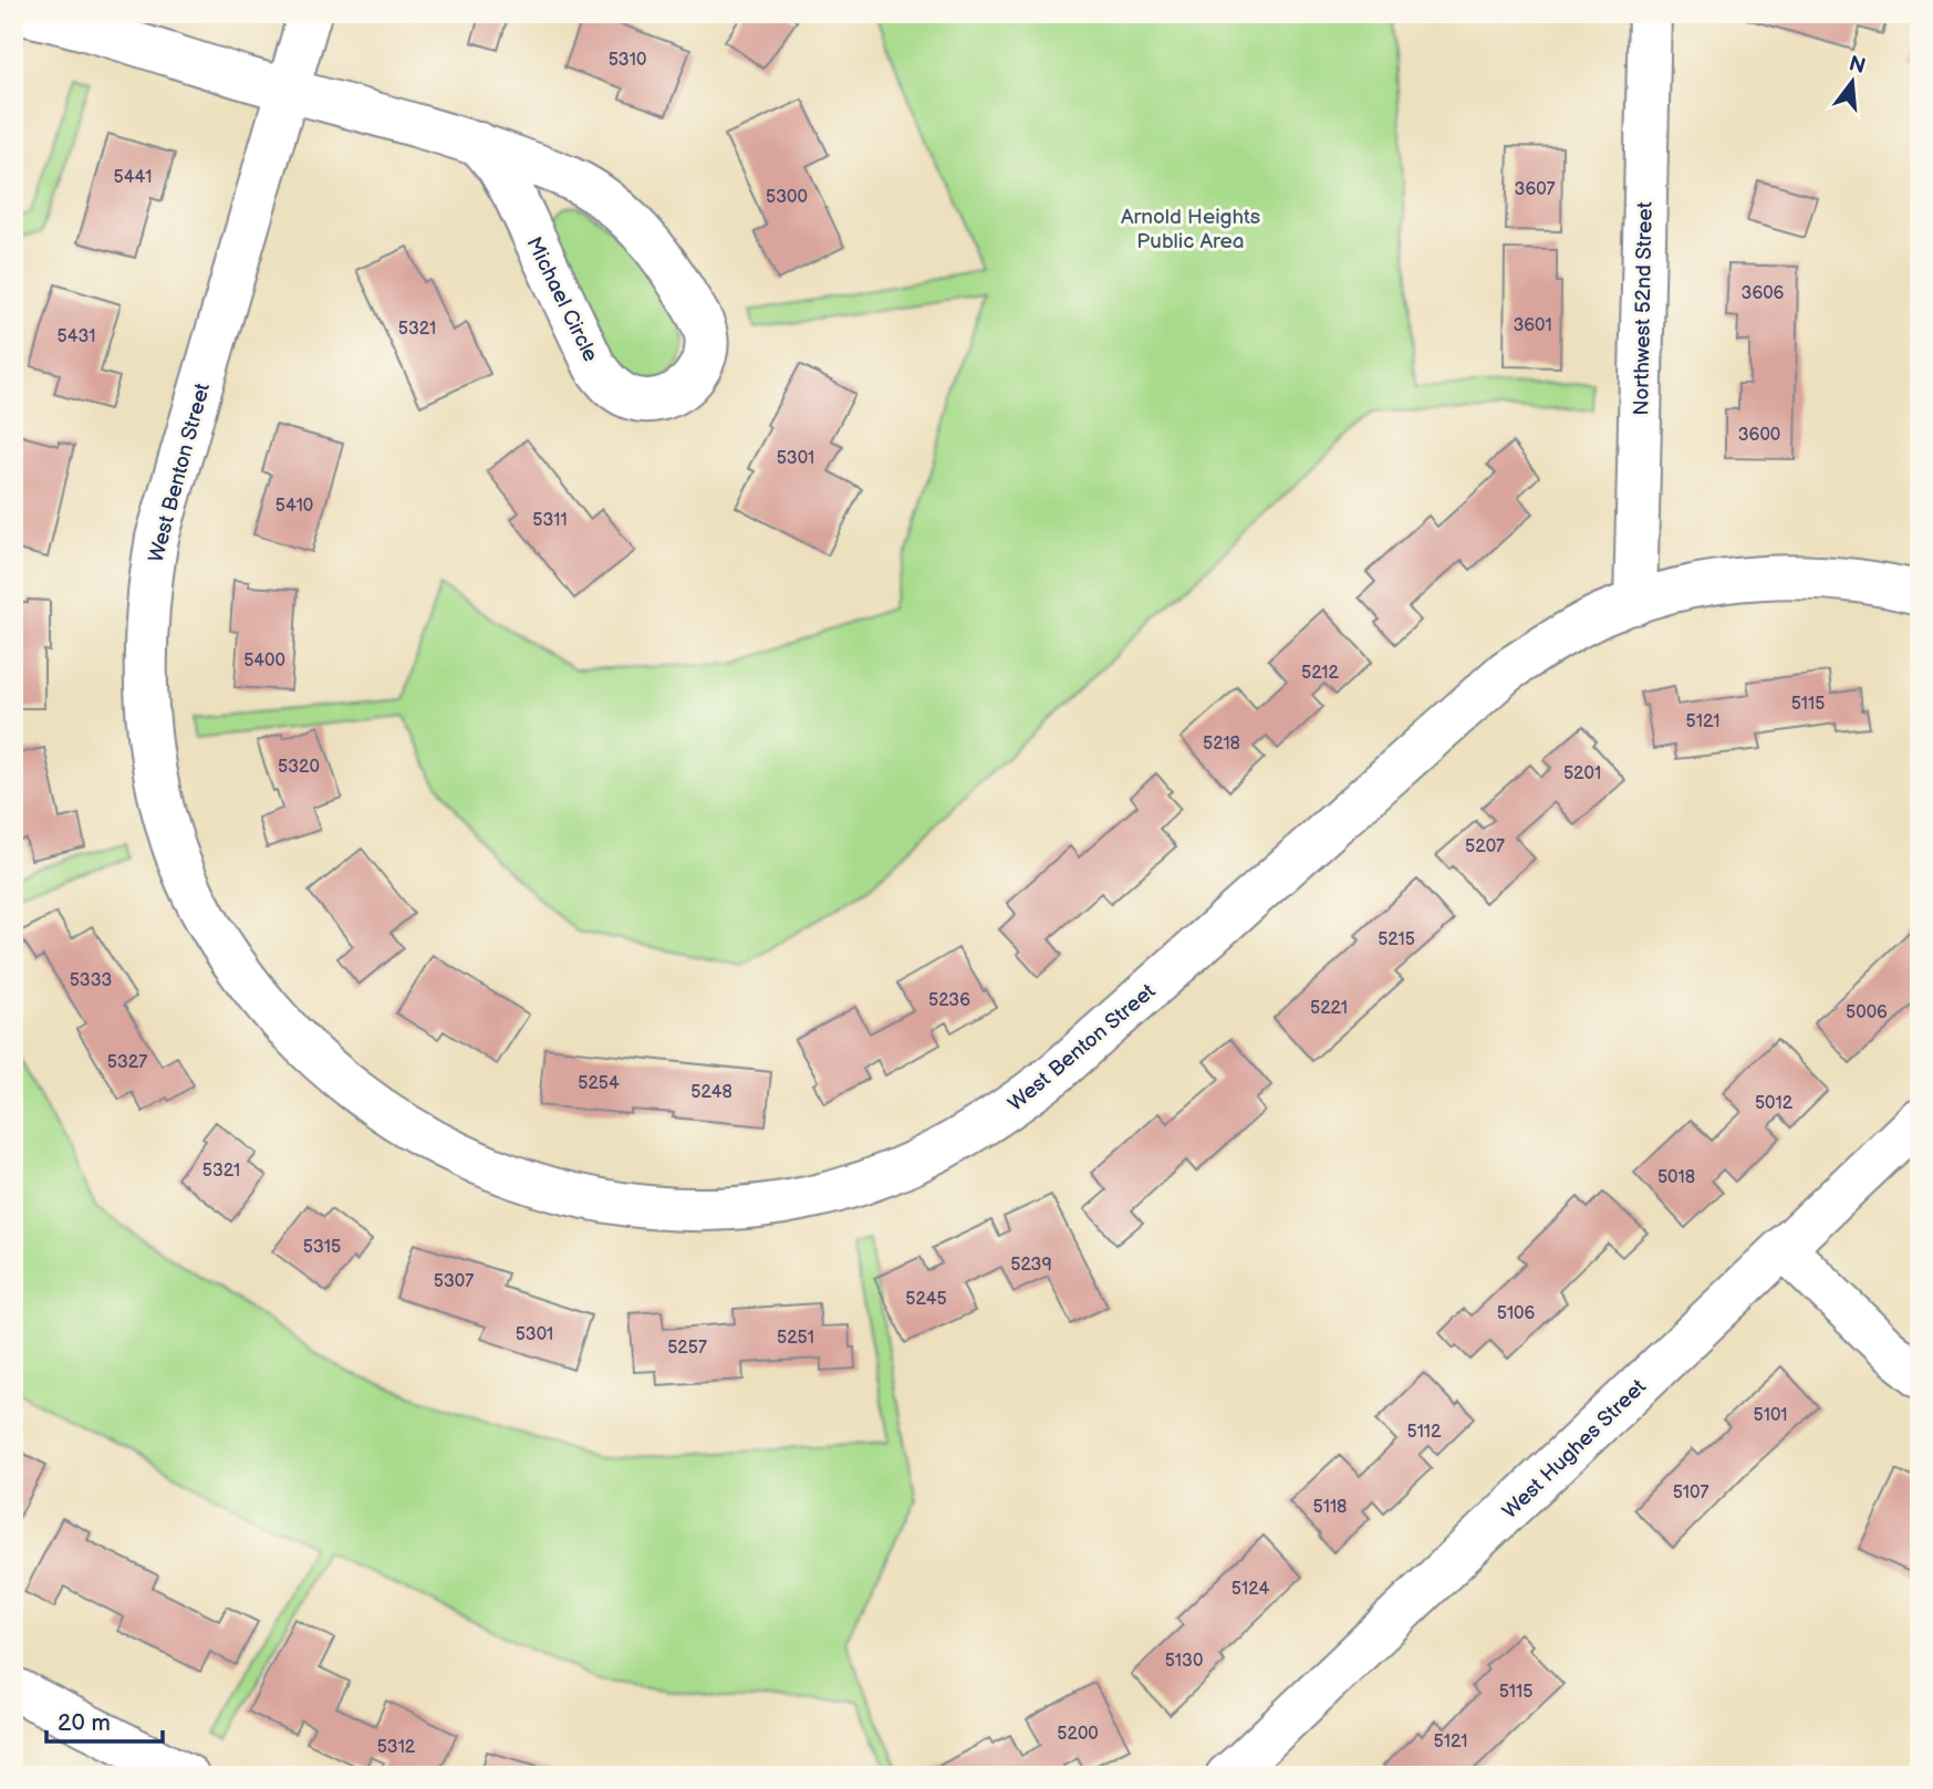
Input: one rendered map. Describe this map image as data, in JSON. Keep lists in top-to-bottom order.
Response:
{
  "streets": {
    "street": [
      "Michael Circle",
      "Northwest 52nd Street",
      "West Benton Street",
      "West Hughes Street"
    ]
  },
  "crossings": [
    ["Michael Circle", "West Benton Street"],
    ["Northwest 52nd Street", "West Benton Street"]
  ],
  "parks": ["Arnold Heights Public Area"],
  "house_numbers": [
    "5310",
    "5441",
    "3607",
    "5300",
    "3606",
    "3601",
    "5321",
    "5431",
    "3600",
    "5301",
    "5410",
    "5311",
    "5400",
    "5212",
    "5115",
    "5121",
    "5218",
    "5320",
    "5201",
    "5207",
    "5215",
    "5333",
    "5236",
    "5221",
    "5006",
    "5327",
    "5254",
    "5248",
    "5012",
    "5321",
    "5018",
    "5315",
    "5239",
    "5307",
    "5245",
    "5106",
    "5301",
    "5251",
    "5257",
    "5101",
    "5112",
    "5107",
    "5118",
    "5124",
    "5130",
    "5115",
    "5200",
    "5121",
    "5312"
  ],
  "scale_bar": "20 m",
  "north": "top"
}
